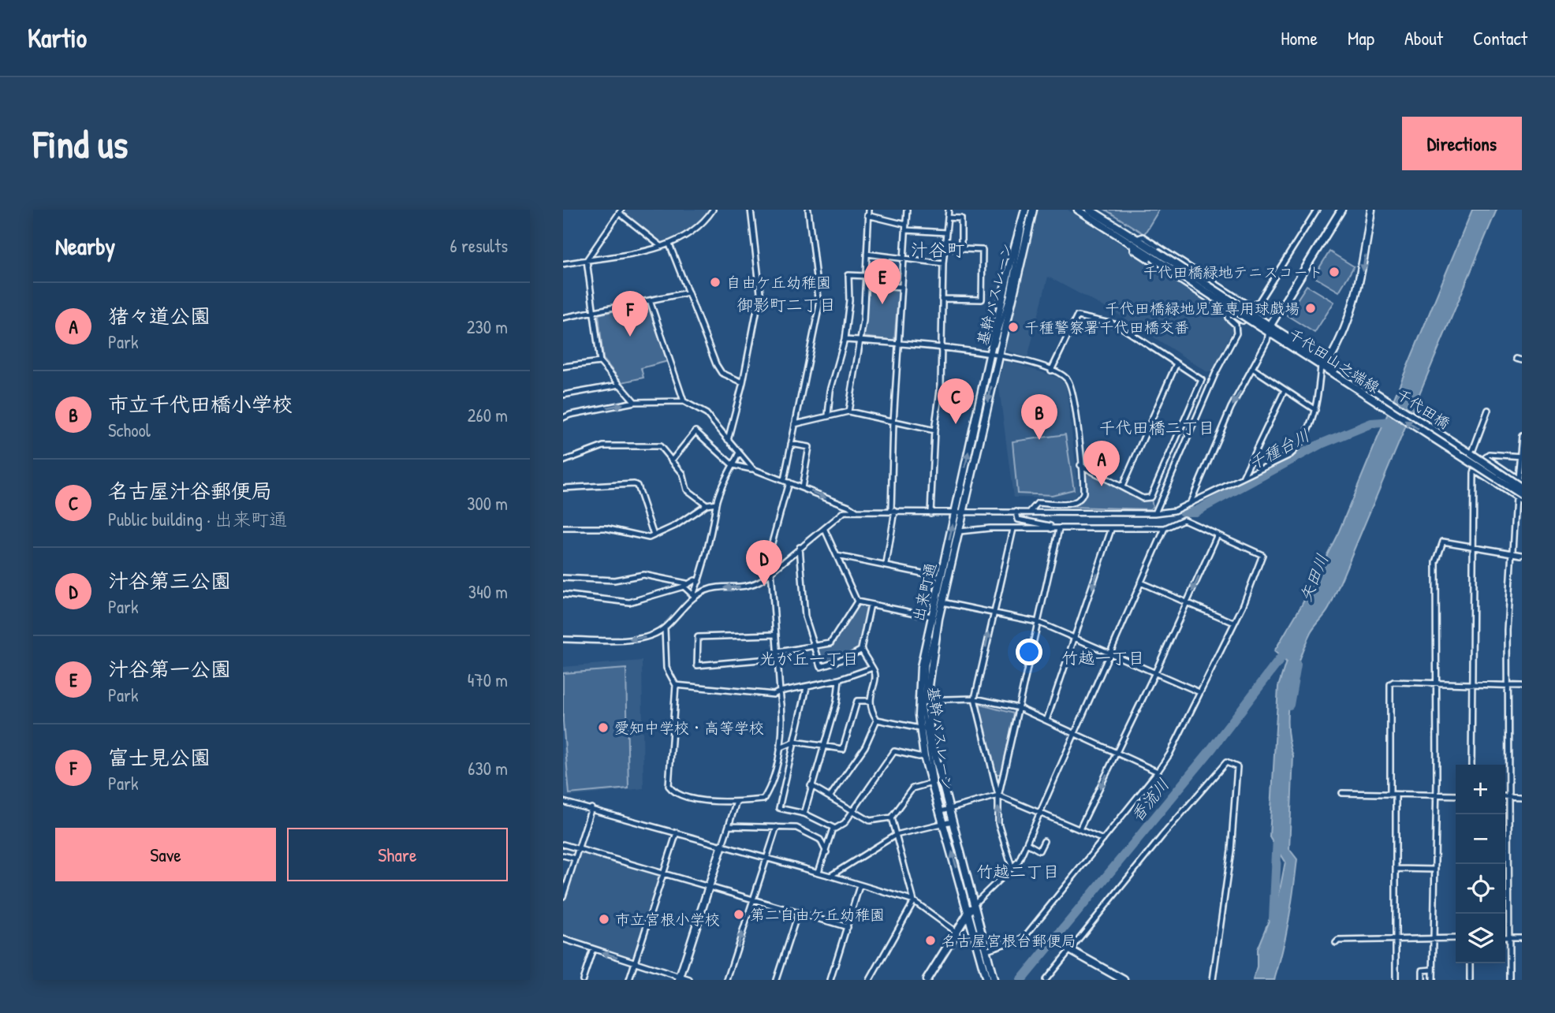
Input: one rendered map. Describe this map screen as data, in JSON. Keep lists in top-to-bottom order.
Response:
{
  "streets": {
    "main road": ["千代田山之端線", "千代田橋", "出来町通"],
    "street": ["基幹バスレーン"]
  },
  "crossings": [
    ["基幹バスレーン", "出来町通"],
    ["千代田山之端線", "千代田橋"]
  ],
  "one_way": ["千代田山之端線"],
  "districts": [
    "汁谷町",
    "御影町二丁目",
    "千代田橋二丁目",
    "竹越一丁目",
    "光が丘一丁目",
    "竹越二丁目"
  ],
  "water": ["千種台川", "矢田川", "香流川"],
  "places": [
    "千代田橋緑地テニスコート",
    "自由ケ丘幼稚園",
    "千代田橋緑地児童専用球戯場",
    "千種警察署千代田橋交番",
    "愛知中学校・高等学校",
    "第二自由ケ丘幼稚園",
    "市立宮根小学校",
    "名古屋宮根台郵便局"
  ],
  "page": {
    "header": "Kartio",
    "nav": [
      "Home",
      "Map",
      "About",
      "Contact"
    ],
    "buttons": [
      "Directions",
      ["Save", "Share"]
    ],
    "title": "Find us",
    "heading": ["Nearby", "6 results"],
    "pins": [
      "E",
      "F",
      "C",
      "B",
      "A",
      "D"
    ],
    "list": [
      {
        "mark": "A",
        "name": "猪々道公園",
        "note": "Park",
        "value": "230 m"
      },
      {
        "mark": "B",
        "name": "市立千代田橋小学校",
        "note": "School",
        "value": "260 m"
      },
      {
        "mark": "C",
        "name": "名古屋汁谷郵便局",
        "note": "Public building · 出来町通",
        "value": "300 m"
      },
      {
        "mark": "D",
        "name": "汁谷第三公園",
        "note": "Park",
        "value": "340 m"
      },
      {
        "mark": "E",
        "name": "汁谷第一公園",
        "note": "Park",
        "value": "470 m"
      },
      {
        "mark": "F",
        "name": "富士見公園",
        "note": "Park",
        "value": "630 m"
      }
    ],
    "map_buttons": ["+", "−"]
  }
}
